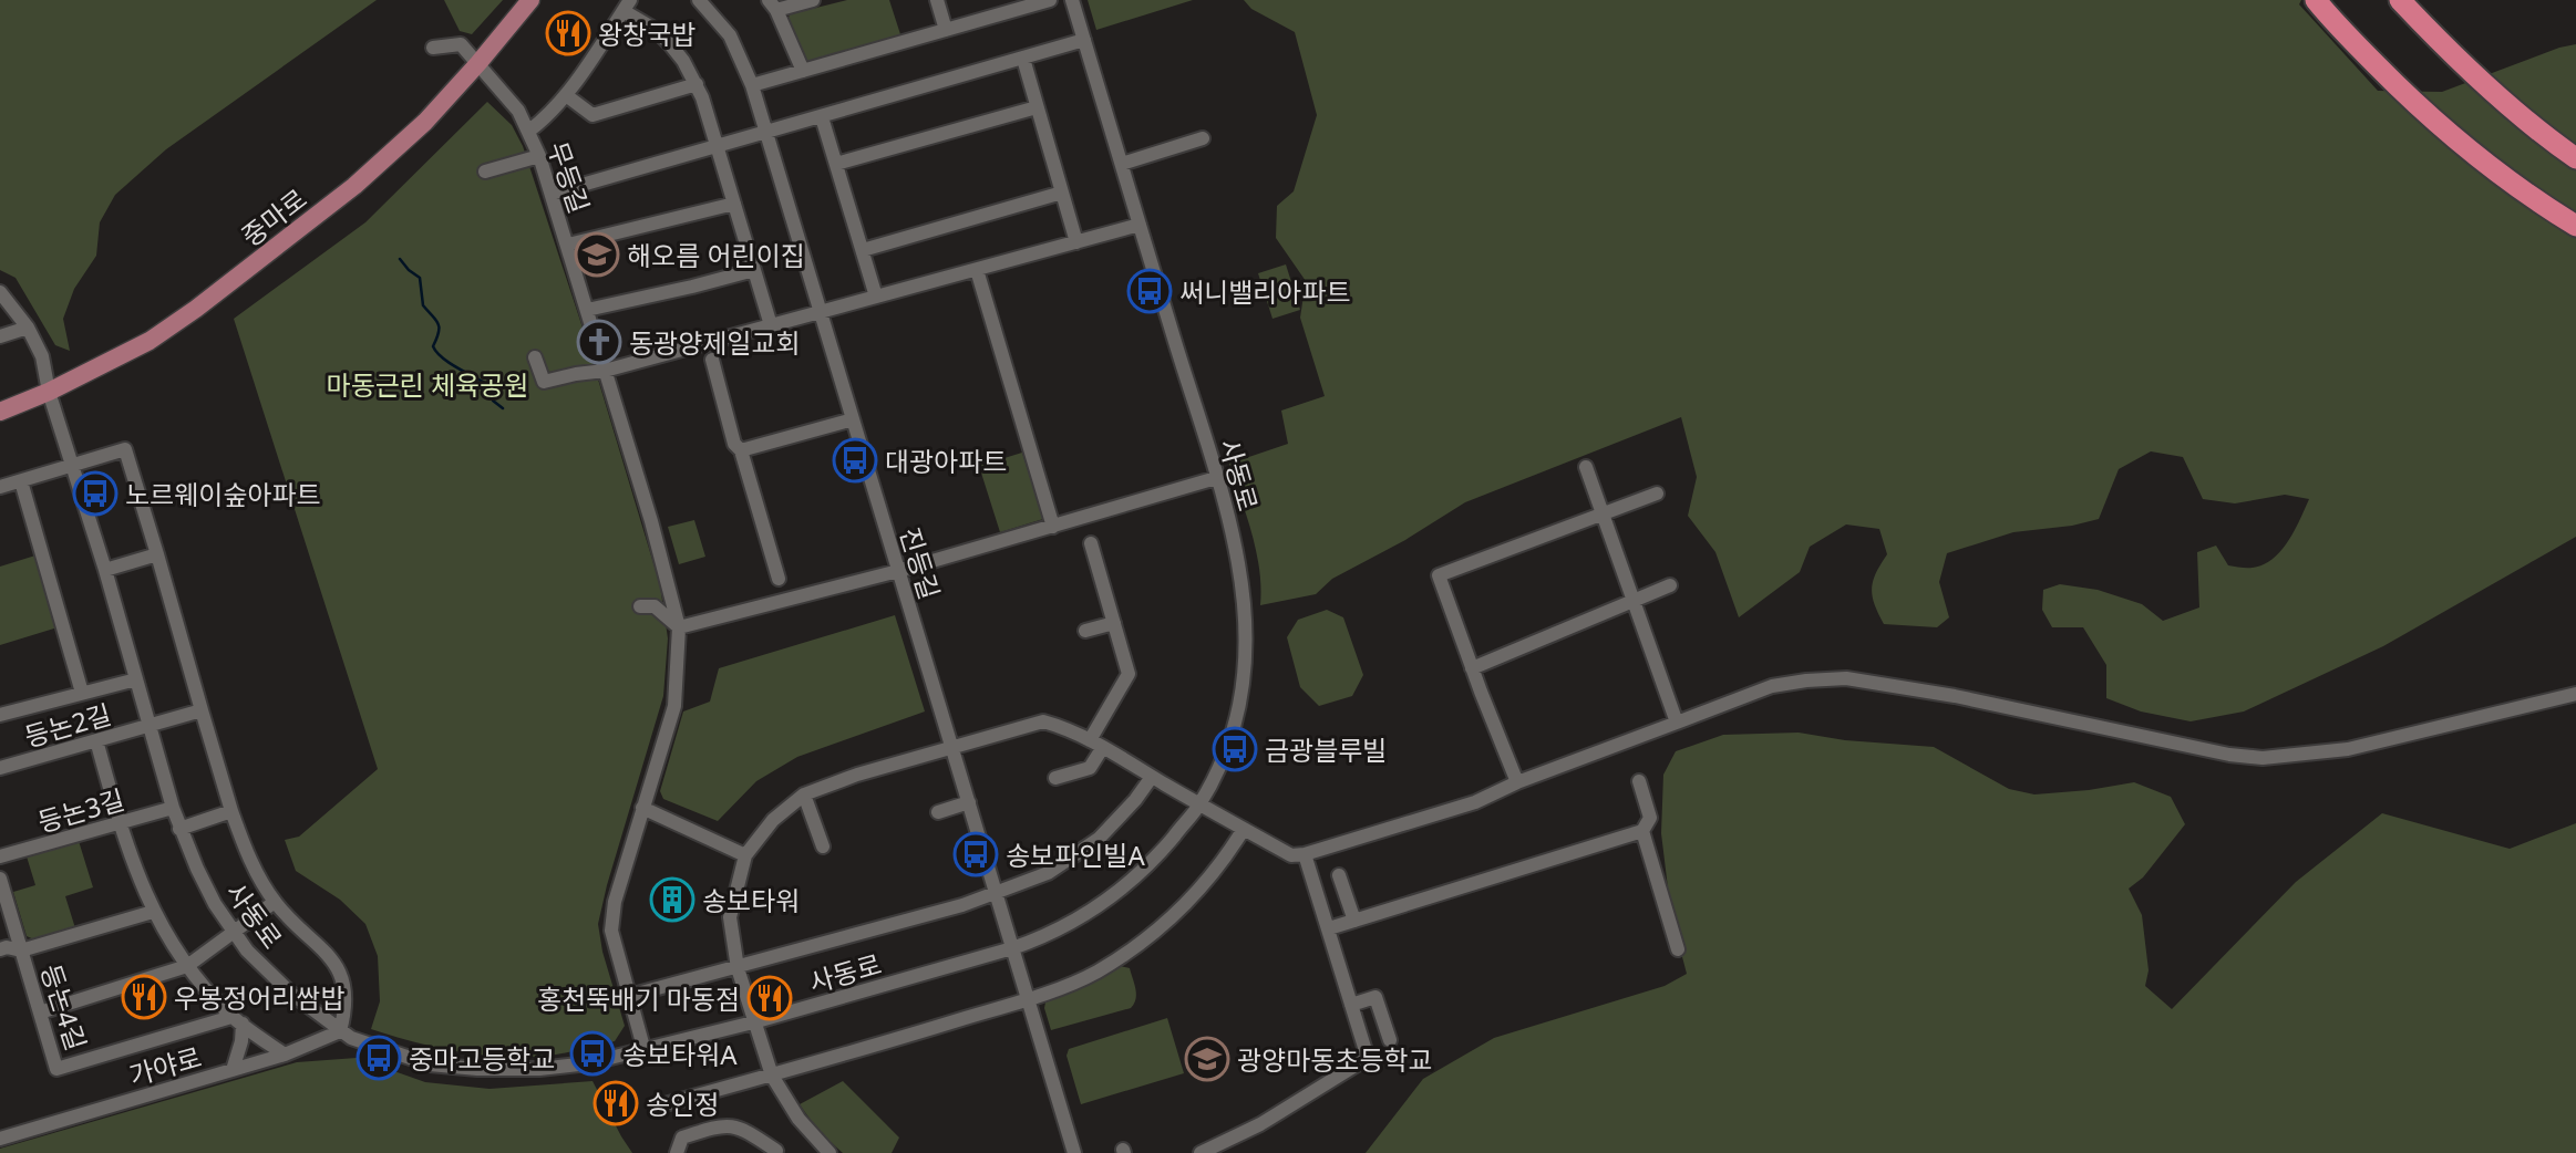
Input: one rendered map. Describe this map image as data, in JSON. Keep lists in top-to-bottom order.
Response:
{
  "streets": {
    "main road": ["중마로"],
    "street": [
      "무등길",
      "사동로",
      "진등길",
      "등논2길",
      "등논3길",
      "등논4길",
      "가야로"
    ]
  },
  "crossings": [
    ["무등길", "중마로"],
    ["무등길", "사동로"],
    ["중마로", "사동로"],
    ["사동로", "진등길"],
    ["사동로", "등논2길"],
    ["사동로", "등논3길"],
    ["사동로", "가야로"]
  ],
  "parks": ["마동근린 체육공원"],
  "places": {
    "restaurant": [
      "왕창국밥",
      "우봉정어리쌈밥",
      "홍천뚝배기 마동점",
      "송인정"
    ],
    "school or university": ["해오름 어린이집", "광양마동초등학교"],
    "bus stop": [
      "써니밸리아파트",
      "대광아파트",
      "노르웨이숲아파트",
      "금광블루빌",
      "송보파인빌A",
      "송보타워A",
      "중마고등학교"
    ],
    "church": ["동광양제일교회"],
    "building": ["송보타워"]
  }
}
